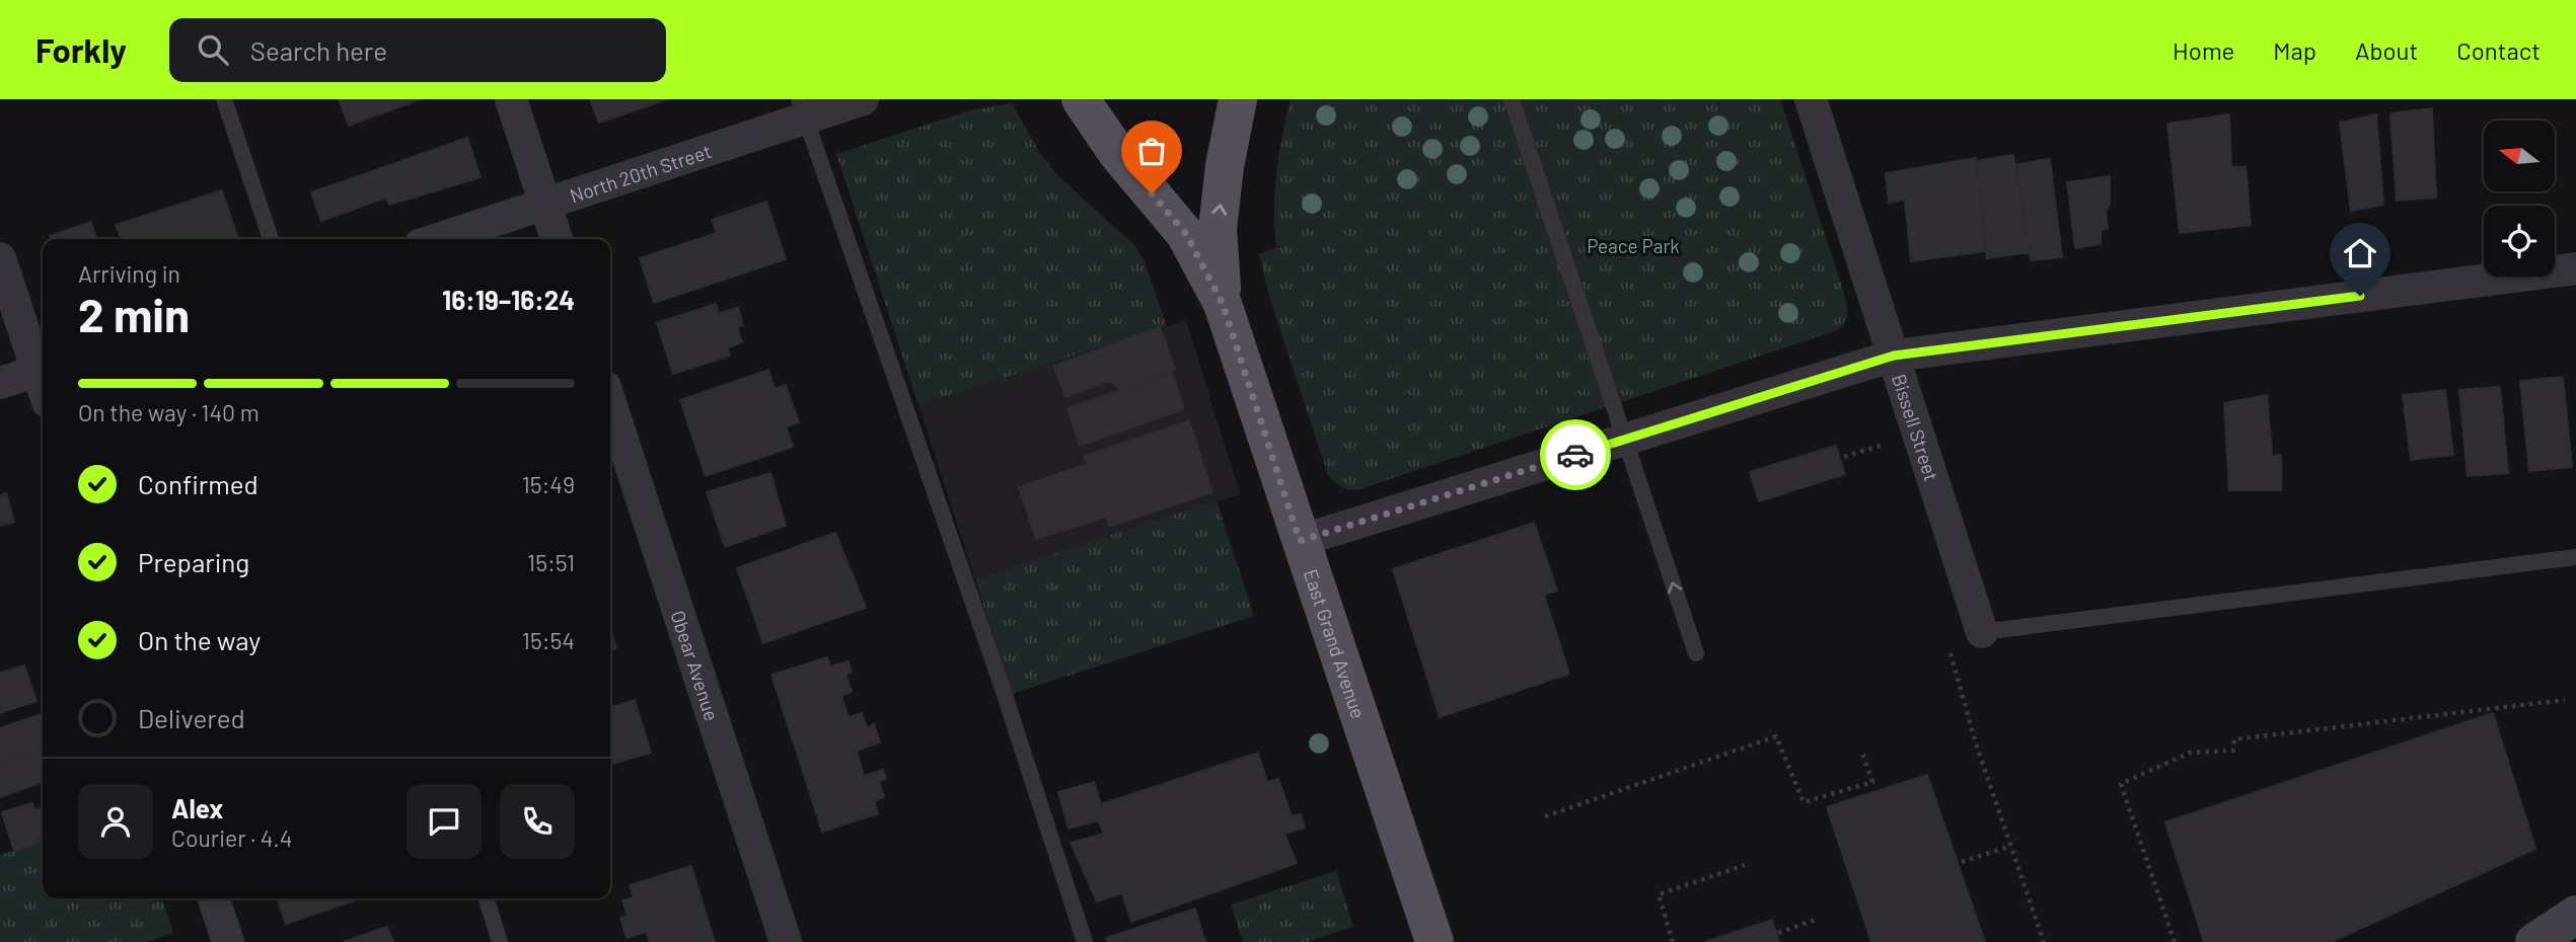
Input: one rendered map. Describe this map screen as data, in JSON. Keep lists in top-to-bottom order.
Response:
{
  "streets": {
    "main road": ["East Grand Avenue"],
    "street": ["North 20th Street", "Bissell Street", "Obear Avenue"]
  },
  "parks": ["Peace Park"],
  "north": "left",
  "page": {
    "header": "Forkly",
    "search": "Search here",
    "nav": [
      "Home",
      "Map",
      "About",
      "Contact"
    ],
    "heading": ["2 min", "Arriving in", "16:19–16:24"],
    "panel": ["Alex", "Courier · 4.4"],
    "bar": "On the way · 140 m",
    "list": [
      ["Confirmed", "15:49"],
      ["Preparing", "15:51"],
      ["On the way", "15:54"],
      "Delivered"
    ]
  }
}
